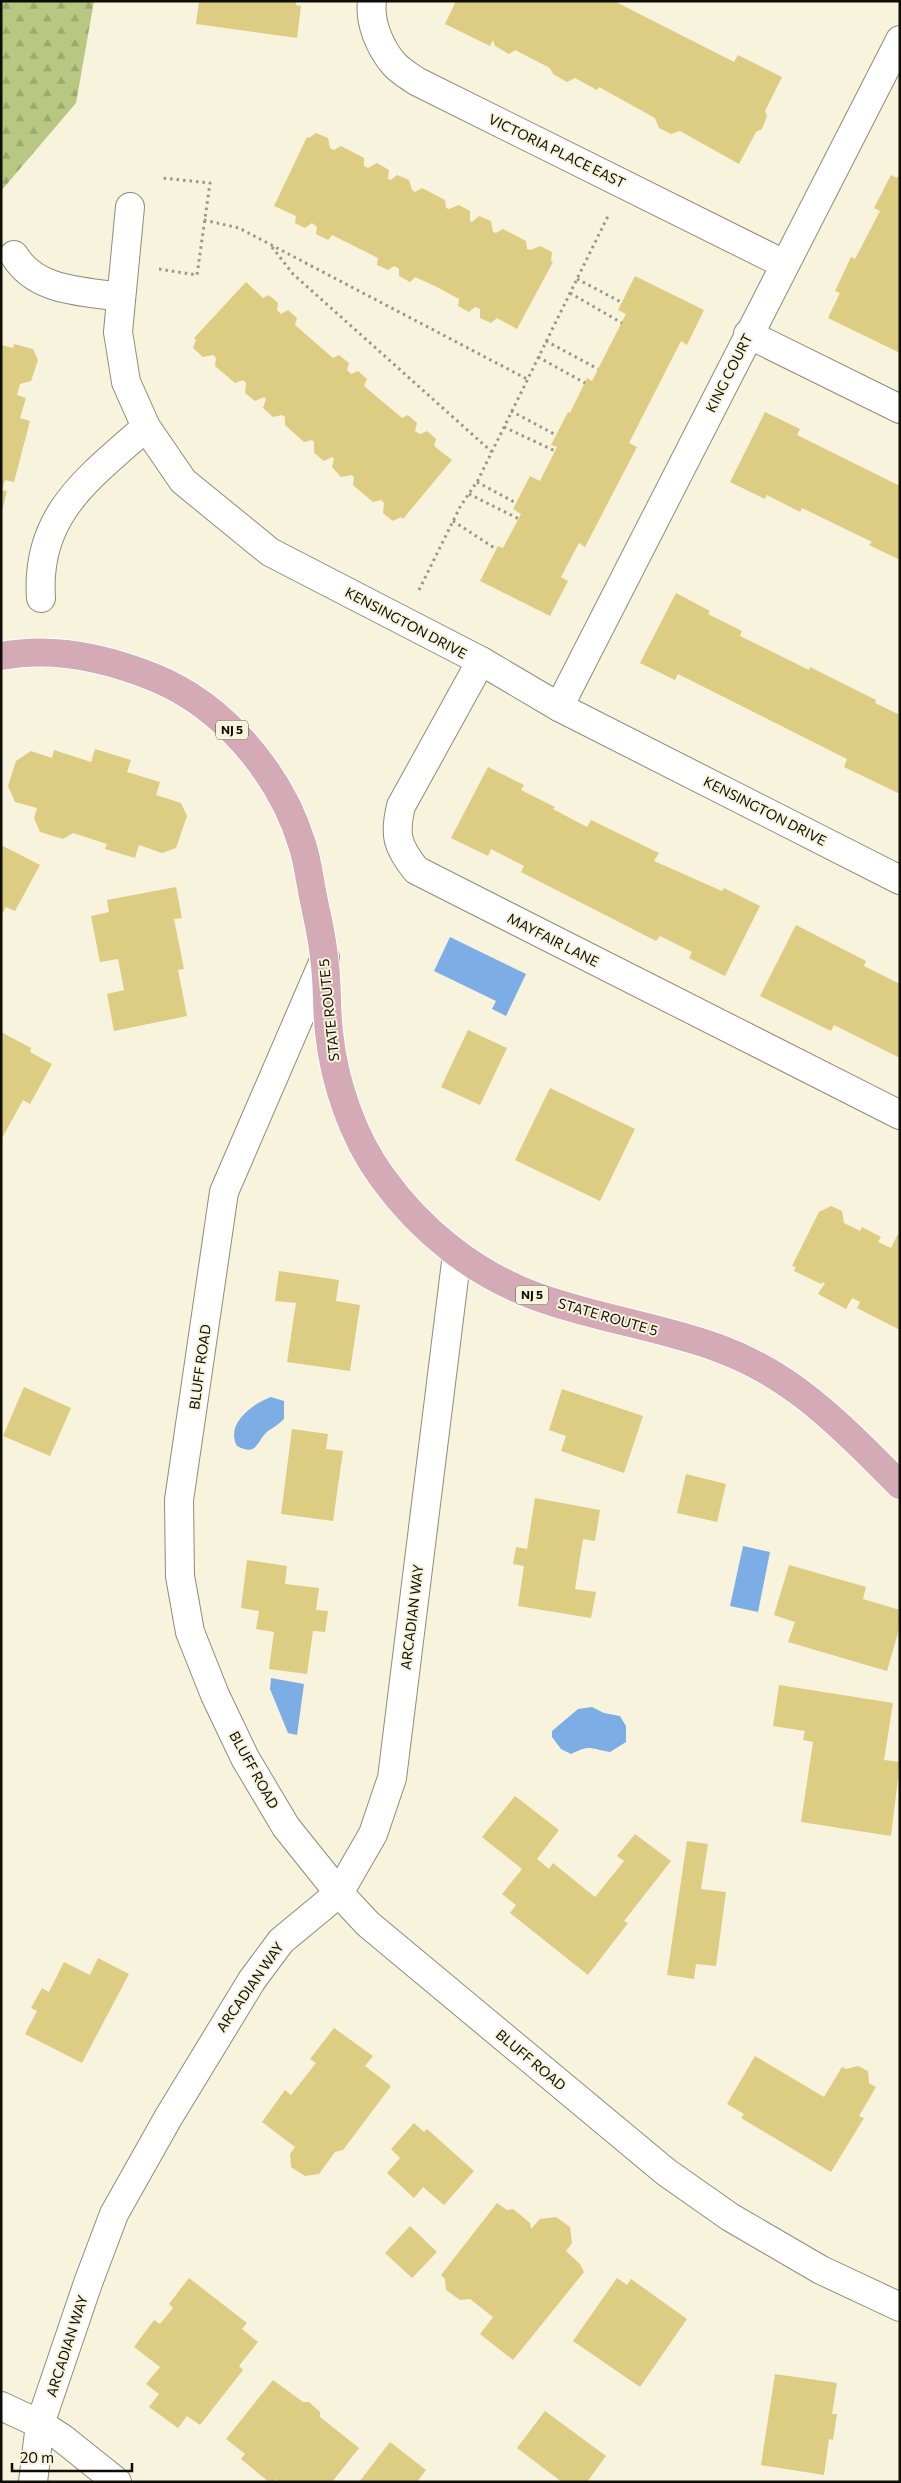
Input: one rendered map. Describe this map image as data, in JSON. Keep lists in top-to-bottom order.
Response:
{
  "streets": {
    "main road": ["NJ 5", "STATE ROUTE 5"],
    "street": [
      "VICTORIA PLACE EAST",
      "KING COURT",
      "KENSINGTON DRIVE",
      "MAYFAIR LANE",
      "BLUFF ROAD",
      "ARCADIAN WAY"
    ]
  },
  "crossings": [
    ["VICTORIA PLACE EAST", "KING COURT"],
    ["KING COURT", "KENSINGTON DRIVE"],
    ["KENSINGTON DRIVE", "MAYFAIR LANE"],
    ["STATE ROUTE 5", "BLUFF ROAD"],
    ["STATE ROUTE 5", "ARCADIAN WAY"],
    ["BLUFF ROAD", "ARCADIAN WAY"]
  ],
  "scale_bar": "20 m"
}
